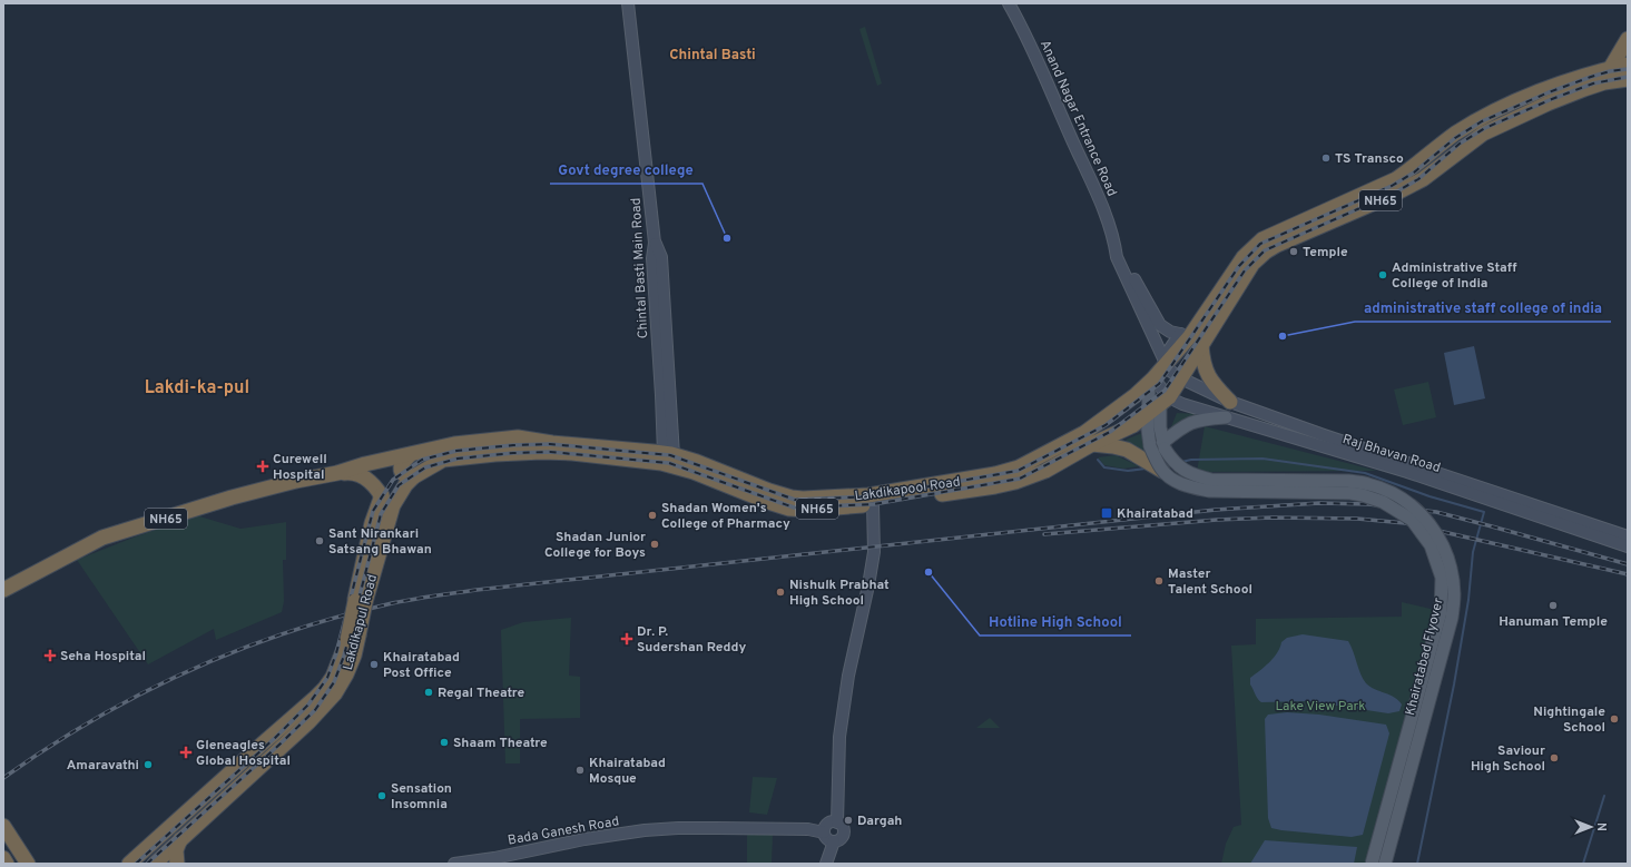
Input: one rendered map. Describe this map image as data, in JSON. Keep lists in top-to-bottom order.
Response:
{
  "streets": {
    "highway": ["NH65", "Lakdikapool Road", "Lakdikapul Road"],
    "main road": ["Khairatabad Flyover"],
    "street": [
      "Anand Nagar Entrance Road",
      "Chintal Basti Main Road",
      "Raj Bhavan Road",
      "Bada Ganesh Road"
    ]
  },
  "crossings": [
    ["NH65", "Raj Bhavan Road"],
    ["NH65", "Lakdikapool Road"],
    ["NH65", "Lakdikapul Road"],
    ["NH65", "Khairatabad Flyover"],
    ["Chintal Basti Main Road", "Lakdikapool Road"],
    ["Raj Bhavan Road", "Lakdikapool Road"],
    ["Raj Bhavan Road", "Khairatabad Flyover"],
    ["Lakdikapool Road", "Lakdikapul Road"],
    ["Lakdikapool Road", "Khairatabad Flyover"]
  ],
  "districts": ["Chintal Basti", "Lakdi-ka-pul"],
  "parks": ["Lake View Park"],
  "places": {
    "other": [
      "TS Transco",
      "Govt degree college",
      "Temple",
      "Administrative Staff College of India",
      "administrative staff college of india",
      "Shadan Women's College of Pharmacy",
      "Sant Nirankari Satsang Bhawan",
      "Shadan Junior College for Boys",
      "Hotline High School",
      "Master Talent School",
      "Nishulk Prabhat High School",
      "Hanuman Temple",
      "Khairatabad Post Office",
      "Regal Theatre",
      "Nightingale School",
      "Shaam Theatre",
      "Saviour High School",
      "Amaravathi",
      "Khairatabad Mosque",
      "Sensation Insomnia",
      "Dargah"
    ],
    "health": [
      "Curewell Hospital",
      "Dr. P. Sudershan Reddy",
      "Seha Hospital",
      "Gleneagles Global Hospital"
    ],
    "transit": ["Khairatabad"]
  },
  "north": "right"
}
